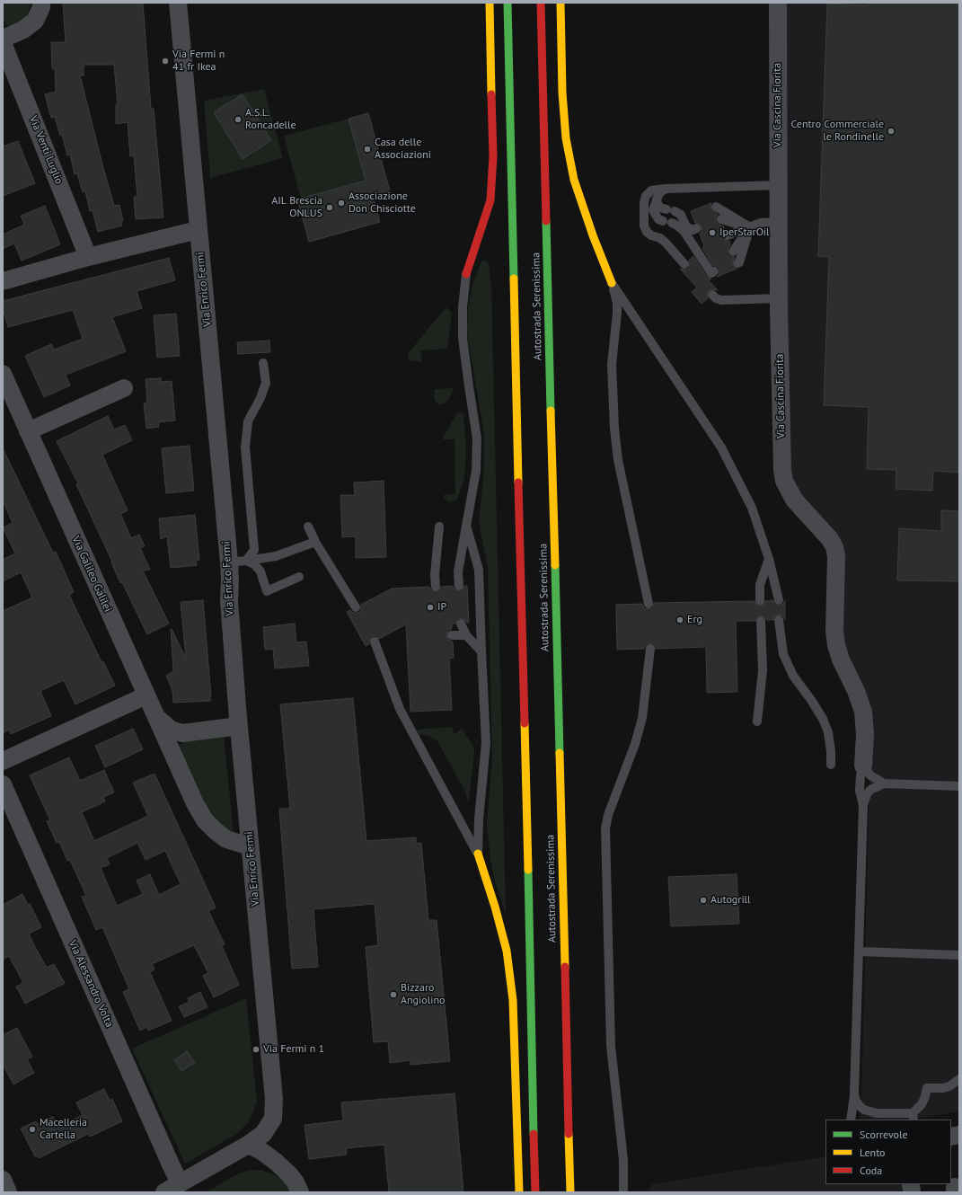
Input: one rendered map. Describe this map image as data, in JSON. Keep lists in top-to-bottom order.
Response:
{
  "streets": {
    "highway": ["Autostrada Serenissima"],
    "street": [
      "Via Cascina Fiorita",
      "Via Venti Luglio",
      "Via Enrico Fermi",
      "Via Galileo Galilei",
      "Via Alessandro Volta"
    ]
  },
  "crossings": [
    ["Via Enrico Fermi", "Via Galileo Galilei"],
    ["Via Enrico Fermi", "Via Alessandro Volta"]
  ],
  "places": [
    "Via Fermi n 41 fr Ikea",
    "A.S.L. Roncadelle",
    "Centro Commerciale le Rondinelle",
    "Casa delle Associazioni",
    "Associazione Don Chisciotte",
    "AIL Brescia ONLUS",
    "IperStarOil",
    "IP",
    "Erg",
    "Autogrill",
    "Bizzaro Angiolino",
    "Via Fermi n 1",
    "Macelleria Cartella"
  ],
  "legend": ["Scorrevole", "Lento", "Coda"]
}
